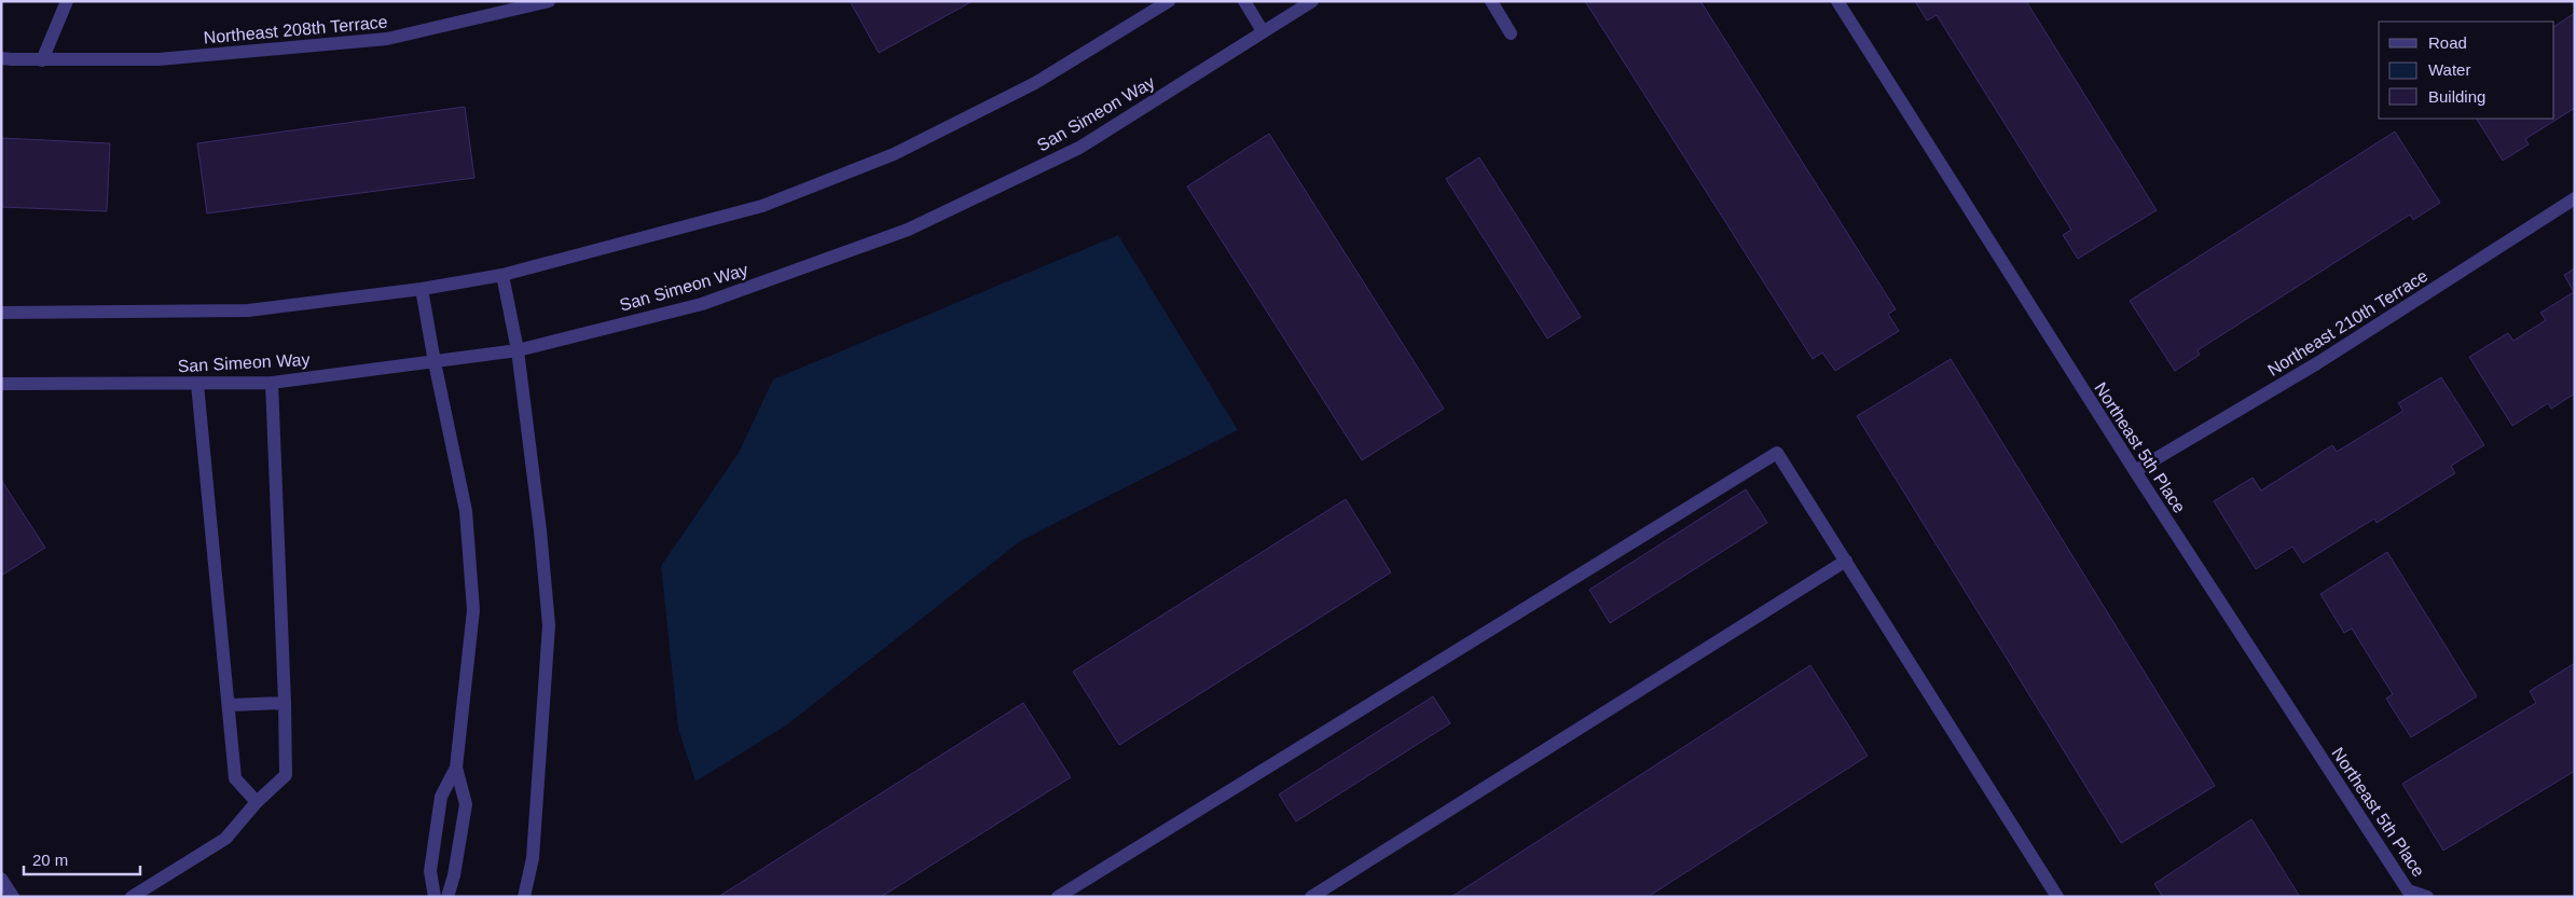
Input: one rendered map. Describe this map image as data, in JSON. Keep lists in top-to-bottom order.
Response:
{
  "streets": {
    "street": [
      "Northeast 208th Terrace",
      "San Simeon Way",
      "Northeast 210th Terrace",
      "Northeast 5th Place"
    ]
  },
  "crossings": [
    ["Northeast 210th Terrace", "Northeast 5th Place"]
  ],
  "legend": ["Road", "Water", "Building"],
  "scale_bar": "20 m"
}
